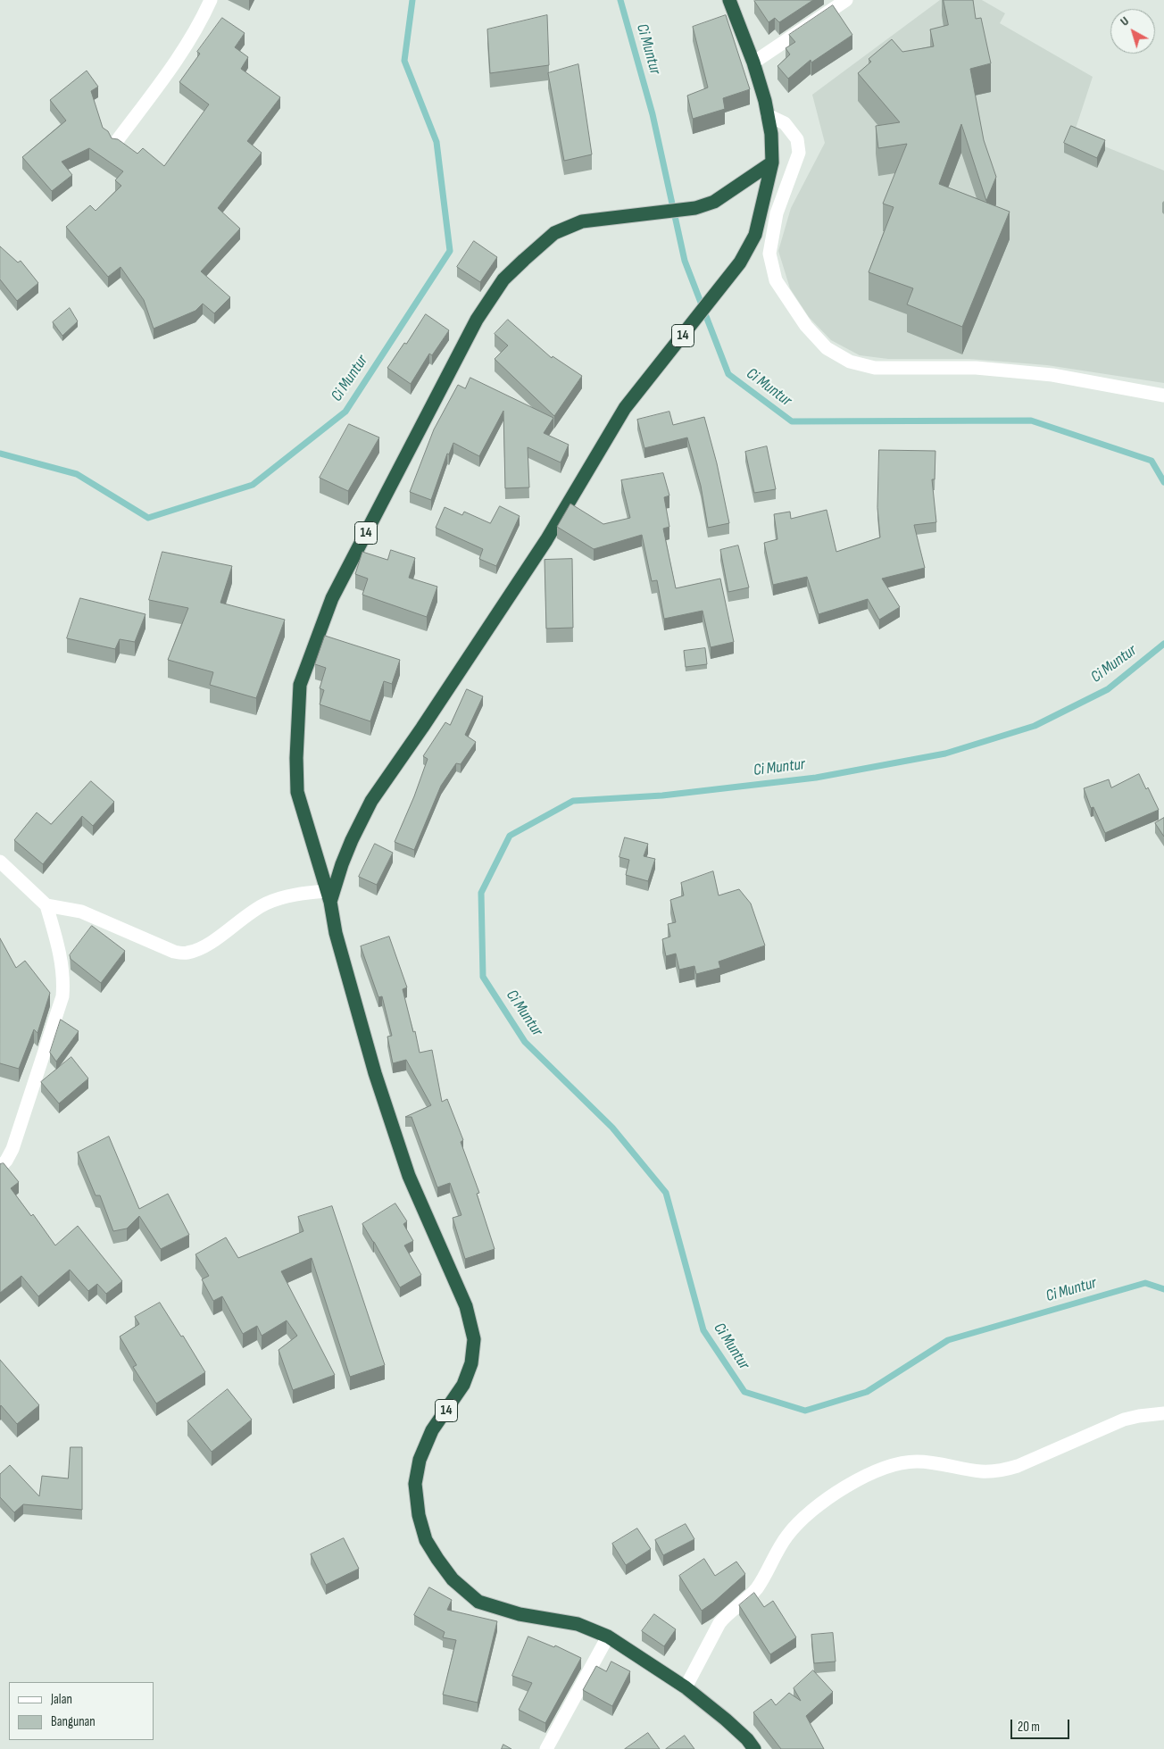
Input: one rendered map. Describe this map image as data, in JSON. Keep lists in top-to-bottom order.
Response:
{
  "streets": {
    "highway": ["14"]
  },
  "water": ["Ci Muntur"],
  "legend": ["Jalan", "Bangunan"],
  "scale_bar": "20 m",
  "north": "top left"
}
